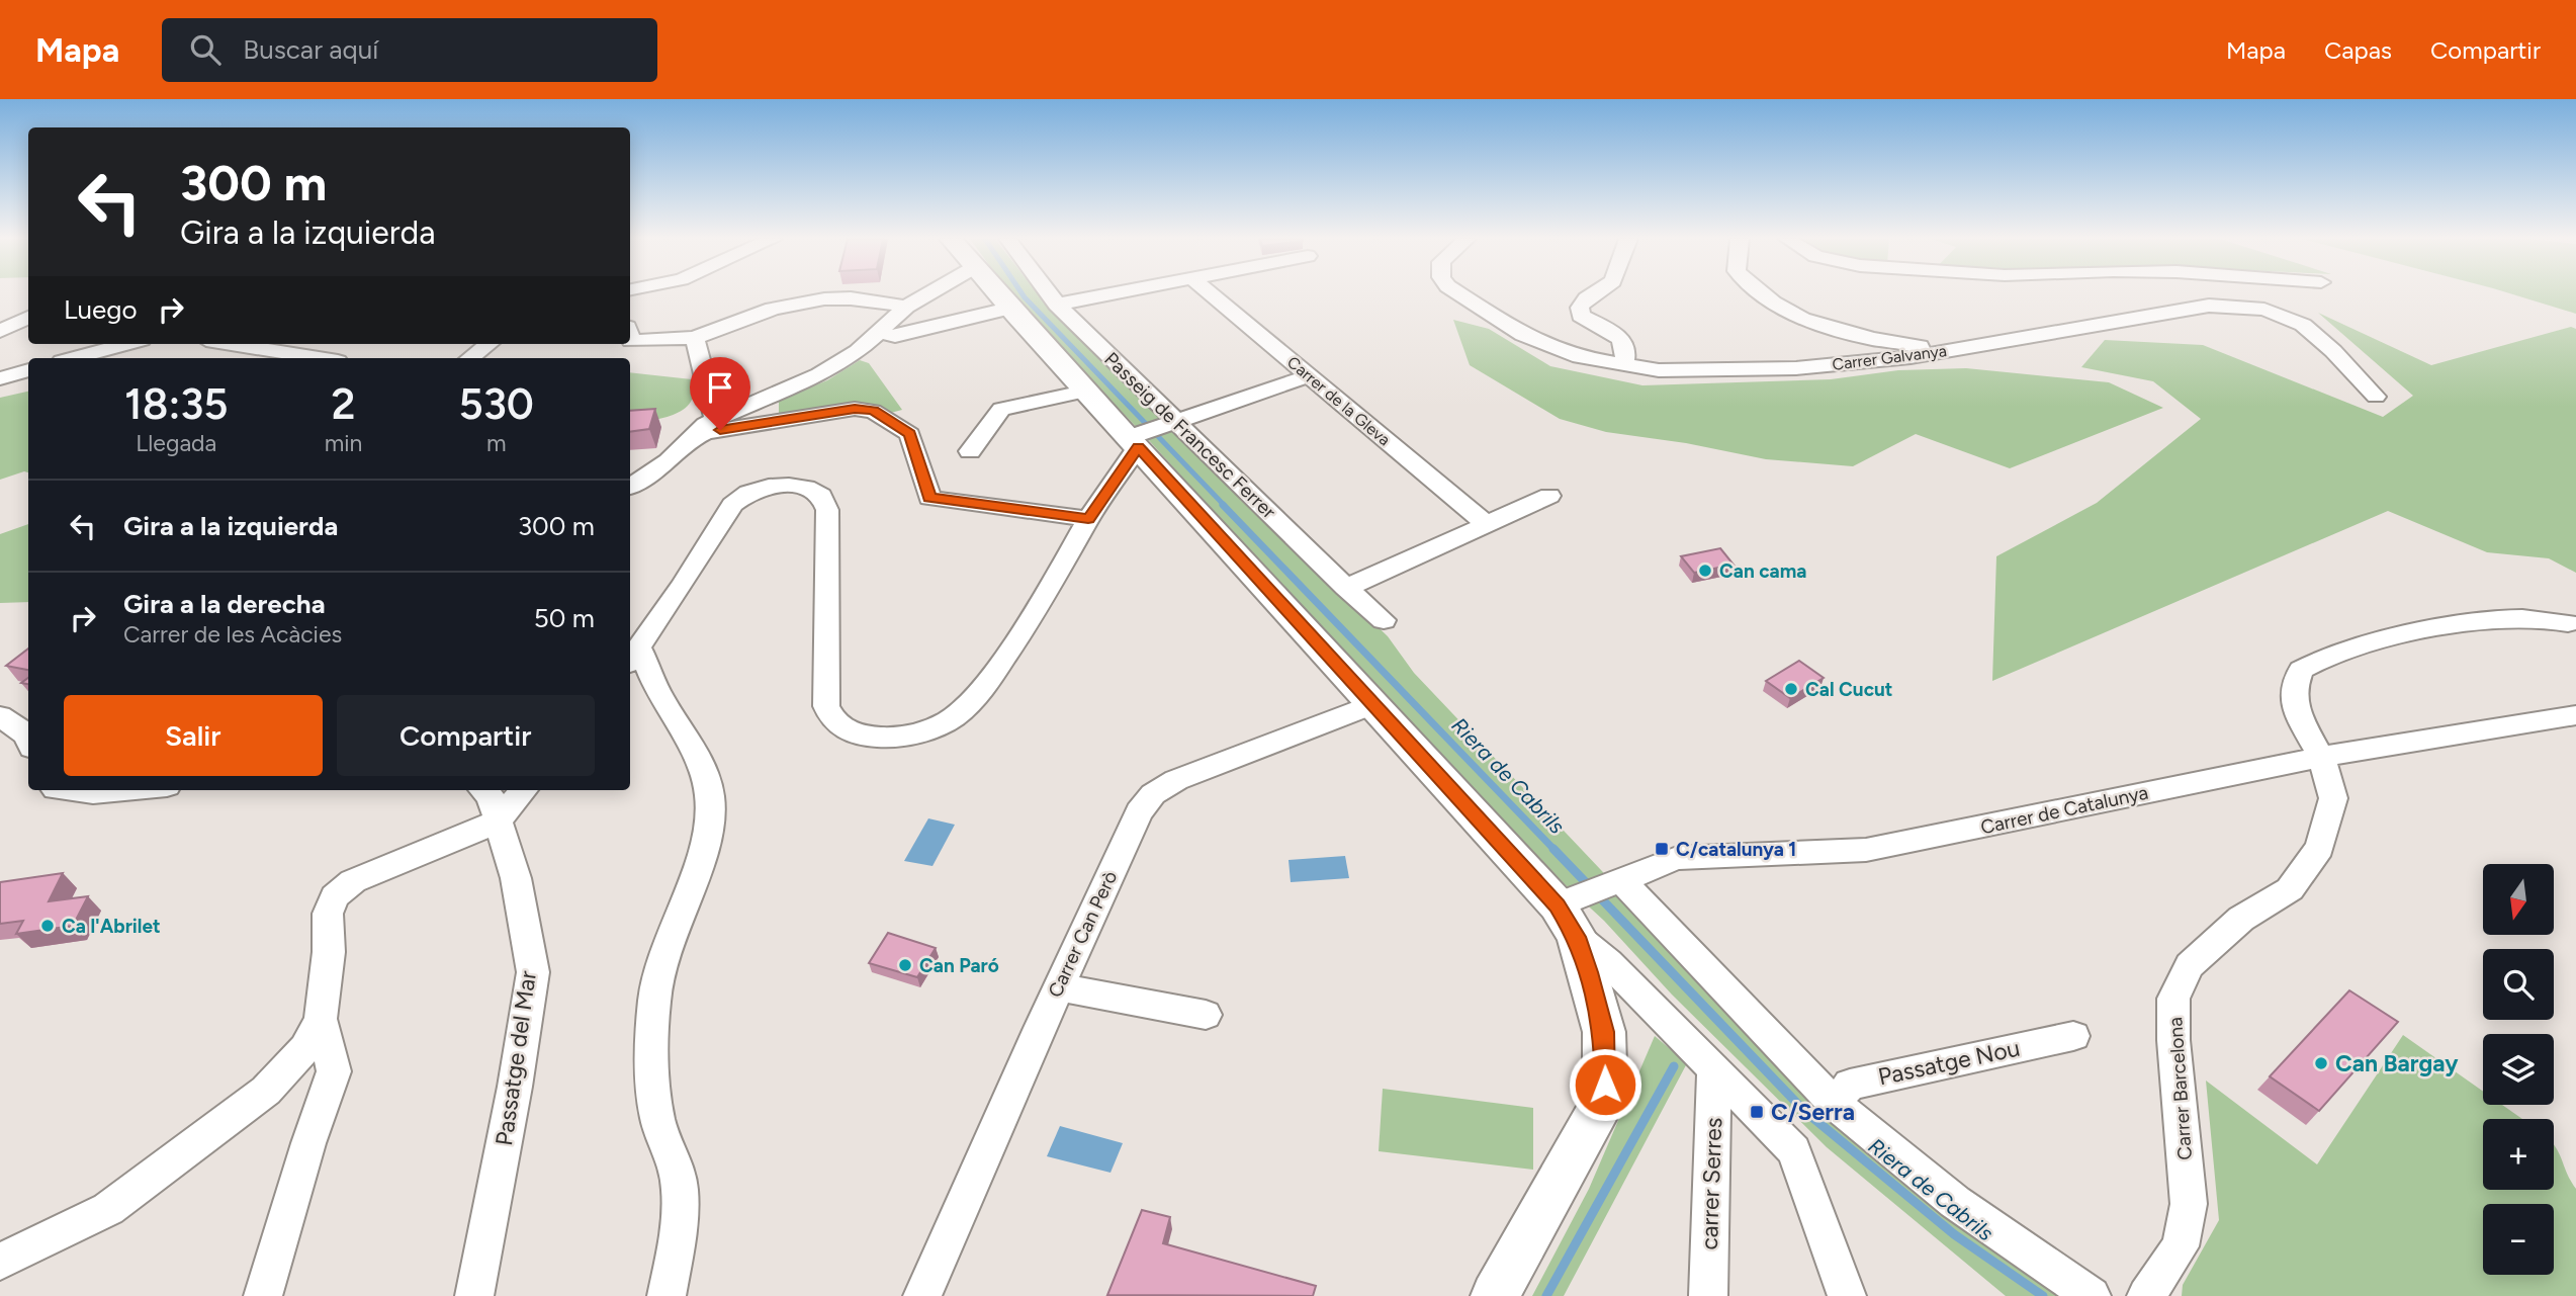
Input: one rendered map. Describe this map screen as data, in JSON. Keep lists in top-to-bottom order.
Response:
{
  "streets": {
    "street": [
      "Carrer Galvanya",
      "Carrer de la Gleva",
      "Passeig de Francesc Ferrer",
      "Carrer de Catalunya",
      "Carrer Can Però",
      "Passatge del Mar",
      "Passatge Nou",
      "Carrer Barcelona",
      "carrer Serres"
    ]
  },
  "crossings": [
    ["Carrer de Catalunya", "Carrer Barcelona"]
  ],
  "water": ["Riera de Cabrils"],
  "places": {
    "other": [
      "Can cama",
      "Cal Cucut",
      "Ca l'Abrilet",
      "Can Paró",
      "Can Bargay"
    ],
    "transit": ["C/catalunya 1", "C/Serra"]
  },
  "north": "bottom",
  "page": {
    "header": "Mapa",
    "search": "Buscar aquí",
    "nav": ["Mapa", "Capas", "Compartir"],
    "turn": ["300 m", "Gira a la izquierda"],
    "then": "Luego",
    "eta": [
      "18:35",
      "Llegada",
      "2",
      "min",
      "530",
      "m"
    ],
    "list": [
      {
        "name": "Gira a la izquierda",
        "value": "300 m"
      },
      {
        "name": "Gira a la derecha",
        "note": "Carrer de les Acàcies",
        "value": "50 m"
      }
    ],
    "buttons": ["Salir", "Compartir"],
    "map_buttons": ["+", "−"]
  }
}
